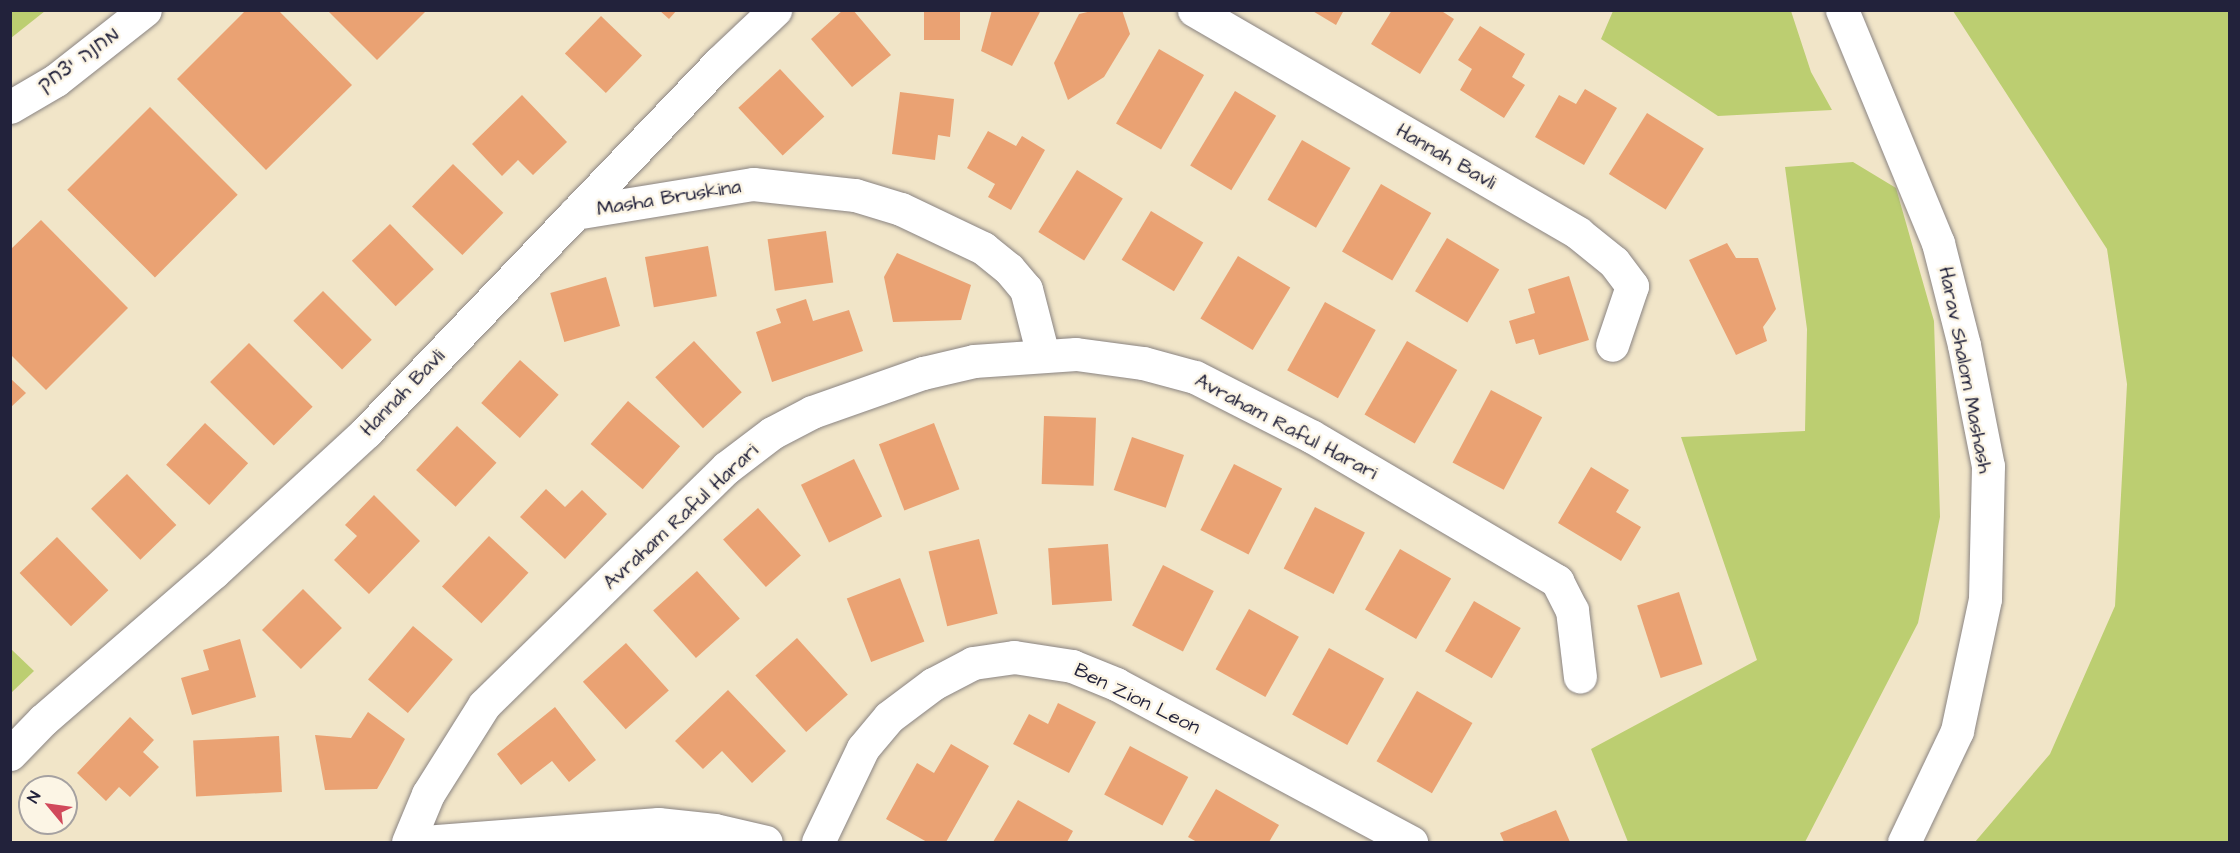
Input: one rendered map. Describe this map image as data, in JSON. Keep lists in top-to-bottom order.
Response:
{
  "streets": {
    "street": [
      "מחנה יצחק",
      "Hannah Bavli",
      "Masha Bruskina",
      "Harav Shalom Mashash",
      "Avraham Raful Harari",
      "Ben Zion Leon"
    ]
  },
  "crossings": [
    ["Hannah Bavli", "Masha Bruskina"],
    ["Masha Bruskina", "Avraham Raful Harari"]
  ],
  "north": "top left"
}
